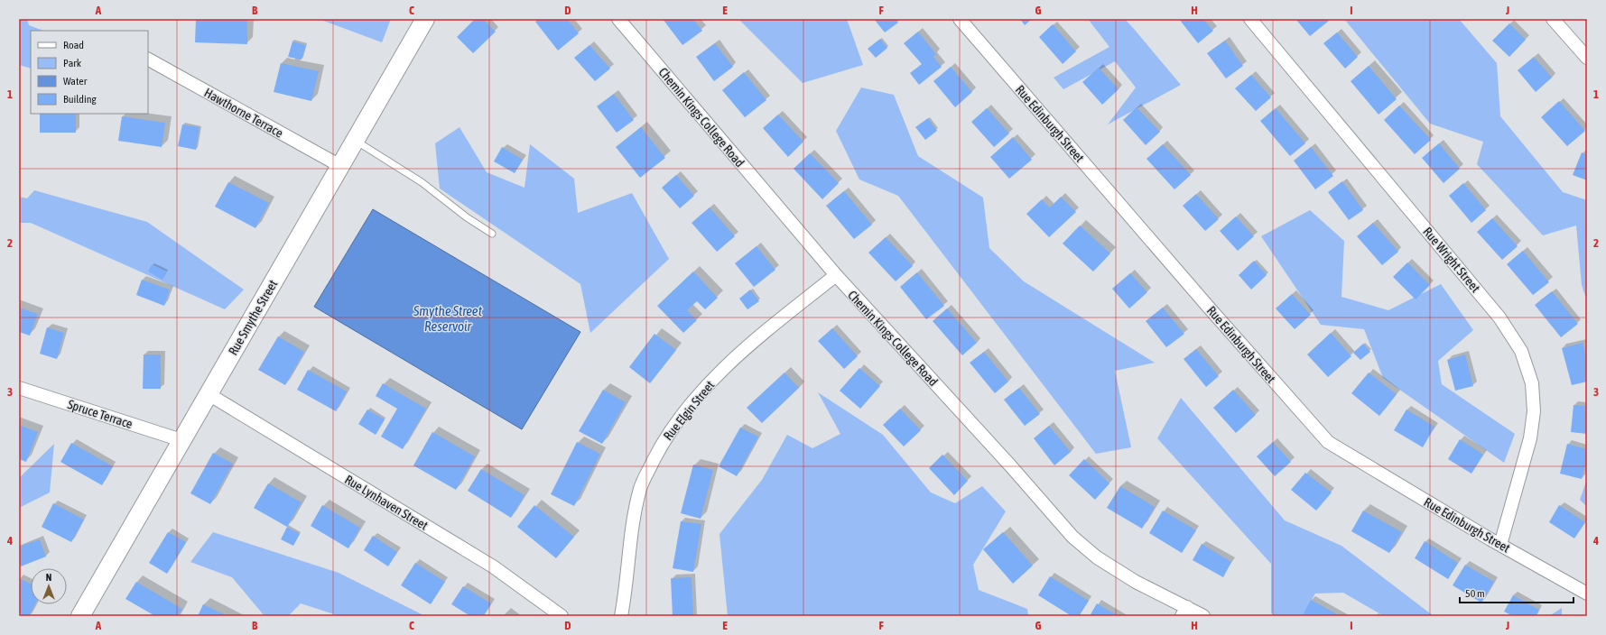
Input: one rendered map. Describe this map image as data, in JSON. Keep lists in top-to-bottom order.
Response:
{
  "streets": {
    "main road": ["Rue Smythe Street"],
    "street": [
      "Hawthorne Terrace",
      "Chemin Kings College Road",
      "Rue Edinburgh Street",
      "Rue Wright Street",
      "Rue Elgin Street",
      "Spruce Terrace",
      "Rue Lynhaven Street"
    ]
  },
  "crossings": [
    ["Hawthorne Terrace", "Rue Smythe Street"],
    ["Chemin Kings College Road", "Rue Elgin Street"],
    ["Rue Edinburgh Street", "Rue Wright Street"],
    ["Rue Smythe Street", "Spruce Terrace"],
    ["Rue Smythe Street", "Rue Lynhaven Street"]
  ],
  "water": ["Smythe Street Reservoir"],
  "legend": [
    "Road",
    "Park",
    "Water",
    "Building"
  ],
  "scale_bar": "50 m",
  "north": "top",
  "grid": {
    "columns": [
      "A",
      "B",
      "C",
      "D",
      "E",
      "F",
      "G",
      "H",
      "I",
      "J"
    ],
    "rows": [
      "1",
      "2",
      "3",
      "4"
    ]
  }
}
